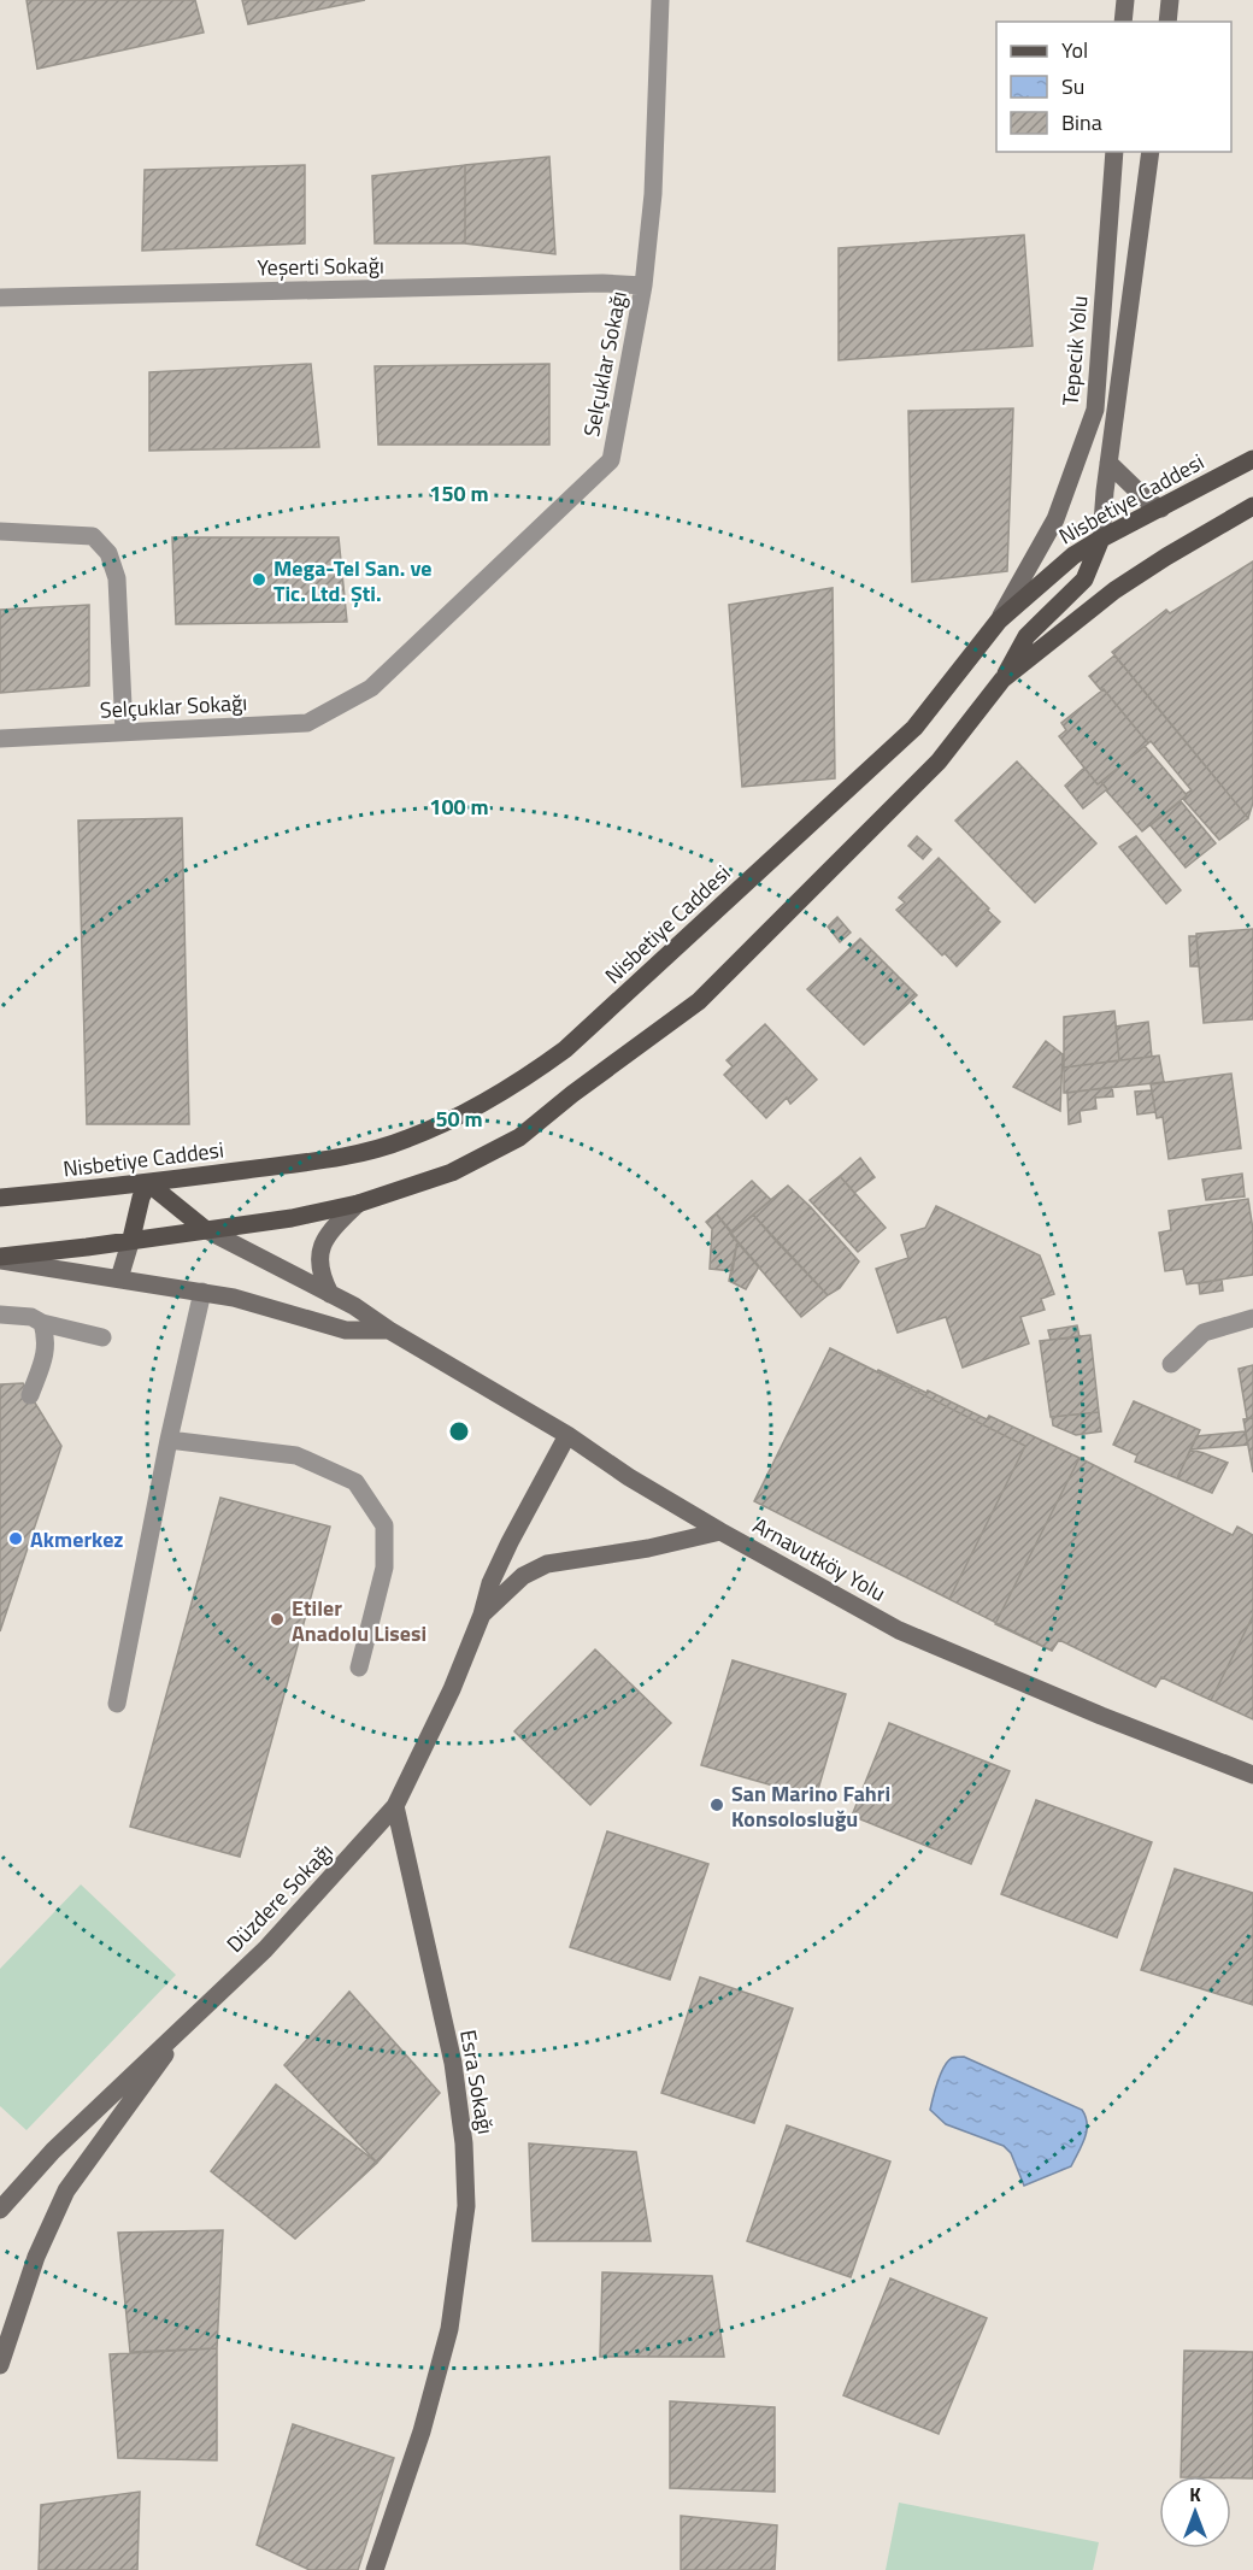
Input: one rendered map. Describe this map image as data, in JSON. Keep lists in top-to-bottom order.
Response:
{
  "streets": {
    "main road": [
      "Tepecik Yolu",
      "Nisbetiye Caddesi",
      "Arnavutköy Yolu",
      "Düzdere Sokağı",
      "Esra Sokağı"
    ],
    "street": ["Yeşerti Sokağı", "Selçuklar Sokağı"]
  },
  "crossings": [
    ["Yeşerti Sokağı", "Selçuklar Sokağı"],
    ["Tepecik Yolu", "Nisbetiye Caddesi"],
    ["Düzdere Sokağı", "Esra Sokağı"]
  ],
  "places": [
    "Mega-Tel San. ve Tic. Ltd. Şti.",
    "Akmerkez",
    "Etiler Anadolu Lisesi",
    "San Marino Fahri Konsolosluğu"
  ],
  "legend": ["Yol", "Su", "Bina"],
  "north": "top",
  "rings": ["150 m", "100 m", "50 m"]
}
